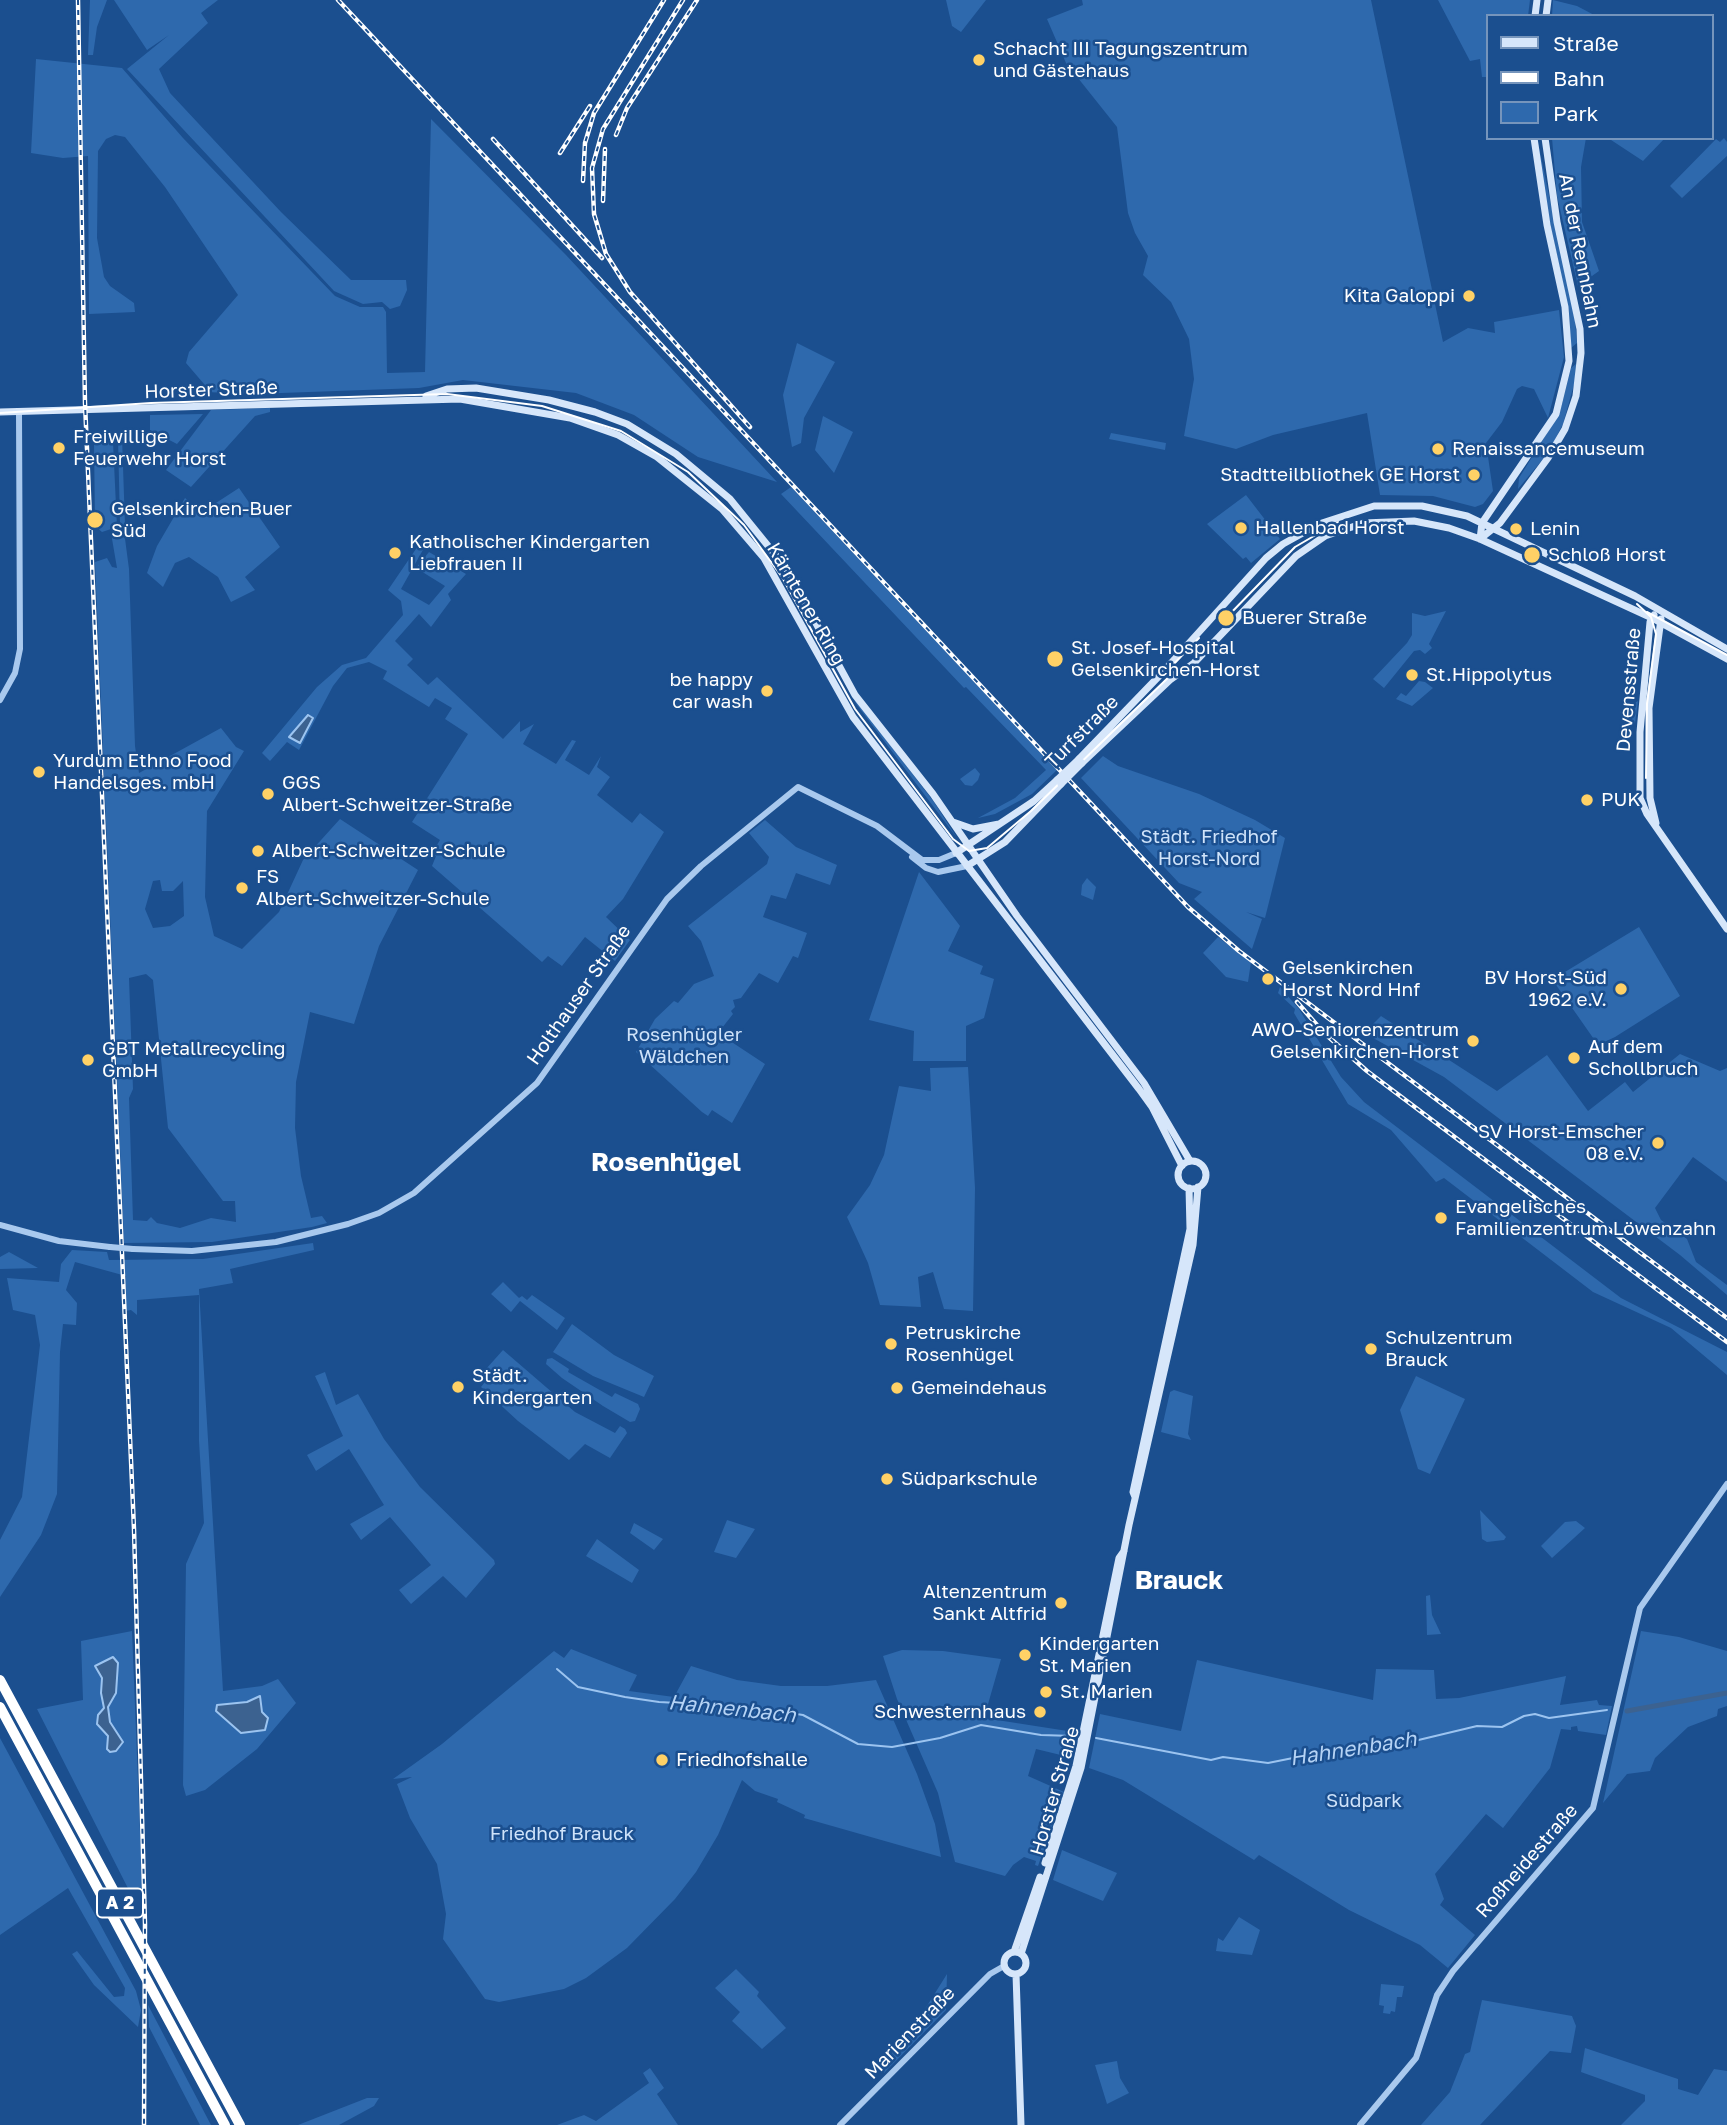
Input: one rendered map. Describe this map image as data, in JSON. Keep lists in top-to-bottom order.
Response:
{
  "streets": {
    "highway": ["A 2"],
    "main road": [
      "An der Rennbahn",
      "Horster Straße",
      "Kärntener Ring",
      "Devensstraße",
      "Turfstraße"
    ],
    "street": ["Holthauser Straße", "Roßheidestraße", "Marienstraße"]
  },
  "crossings": [
    ["An der Rennbahn", "Turfstraße"],
    ["Horster Straße", "Kärntener Ring"],
    ["Horster Straße", "Marienstraße"],
    ["Kärntener Ring", "Turfstraße"],
    ["Devensstraße", "Turfstraße"]
  ],
  "districts": ["Rosenhügel", "Brauck"],
  "water": ["Hahnenbach"],
  "parks": [
    "Städt. Friedhof Horst-Nord",
    "Rosenhügler Wäldchen",
    "Südpark",
    "Friedhof Brauck"
  ],
  "places": [
    "Schacht III Tagungszentrum und Gästehaus",
    "Kita Galoppi",
    "Freiwillige Feuerwehr Horst",
    "Renaissancemuseum",
    "Stadtteilbliothek GE Horst",
    "Gelsenkirchen-Buer Süd",
    "Hallenbad Horst",
    "Lenin",
    "Katholischer Kindergarten Liebfrauen II",
    "Schloß Horst",
    "Buerer Straße",
    "St. Josef-Hospital Gelsenkirchen-Horst",
    "St.Hippolytus",
    "be happy car wash",
    "Yurdum Ethno Food Handelsges. mbH",
    "GGS Albert-Schweitzer-Straße",
    "PUK",
    "Albert-Schweitzer-Schule",
    "FS Albert-Schweitzer-Schule",
    "Gelsenkirchen Horst Nord Hnf",
    "BV Horst-Süd 1962 e.V.",
    "AWO-Seniorenzentrum Gelsenkirchen-Horst",
    "Auf dem Schollbruch",
    "GBT Metallrecycling GmbH",
    "SV Horst-Emscher 08 e.V.",
    "Evangelisches Familienzentrum Löwenzahn",
    "Petruskirche Rosenhügel",
    "Schulzentrum Brauck",
    "Städt. Kindergarten",
    "Gemeindehaus",
    "Südparkschule",
    "Altenzentrum Sankt Altfrid",
    "Kindergarten St. Marien",
    "St. Marien",
    "Schwesternhaus",
    "Friedhofshalle"
  ],
  "legend": ["Straße", "Bahn", "Park"]
}
